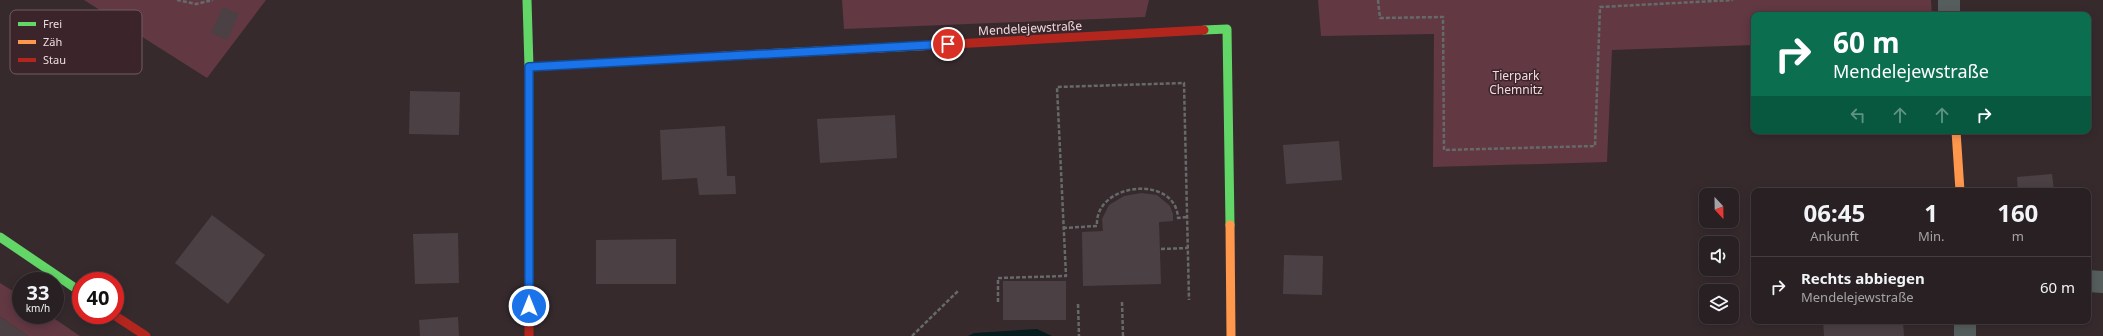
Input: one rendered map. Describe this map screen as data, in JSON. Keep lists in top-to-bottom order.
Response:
{
  "streets": {
    "street": ["Mendelejewstraße"]
  },
  "parks": ["Tierpark Chemnitz"],
  "legend": ["Frei", "Zäh", "Stau"],
  "north": "bottom",
  "page": {
    "turn": ["60 m", "Mendelejewstraße"],
    "eta": [
      "06:45",
      "Ankunft",
      "1",
      "Min.",
      "160",
      "m"
    ],
    "list": [
      {
        "name": "Rechts abbiegen",
        "note": "Mendelejewstraße",
        "value": "60 m"
      }
    ],
    "speed": "33 km/h",
    "limit": "40"
  }
}
